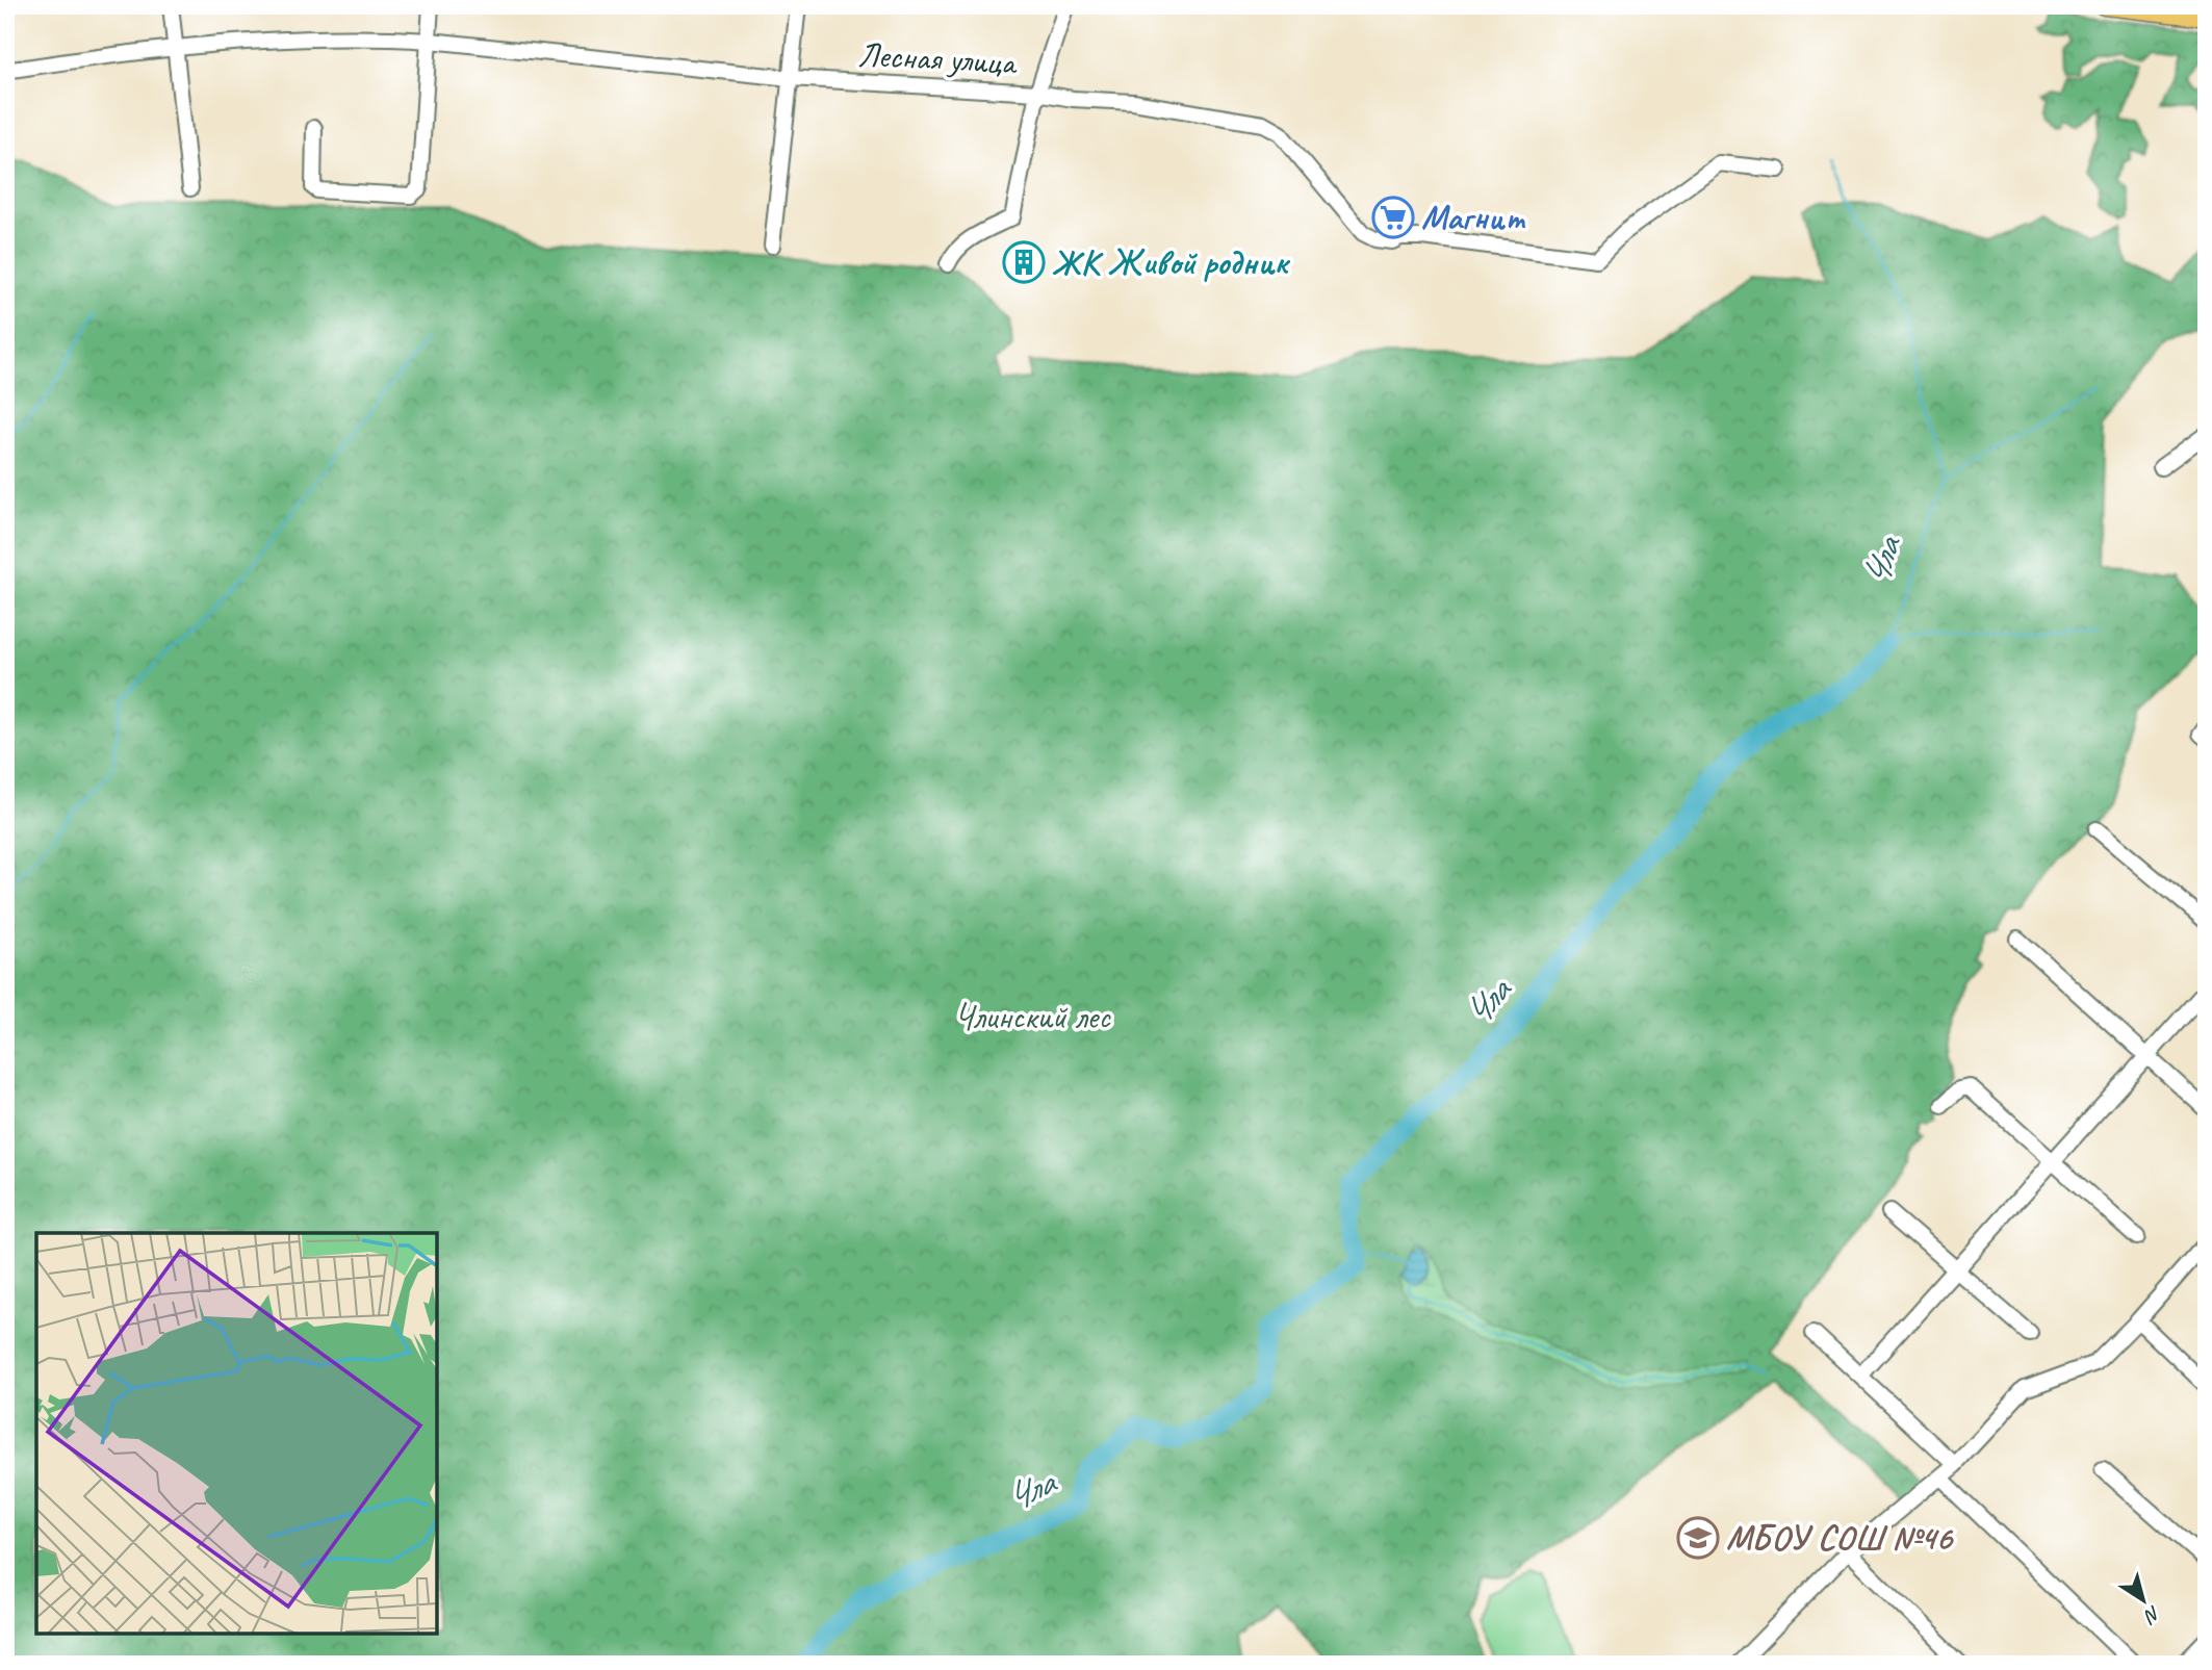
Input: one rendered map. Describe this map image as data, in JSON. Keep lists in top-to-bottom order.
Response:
{
  "streets": {
    "street": ["Лесная улица"]
  },
  "water": ["Чла"],
  "parks": ["Члинский лес"],
  "places": {
    "supermarket": ["Магнит"],
    "building": ["ЖК Живой родник"],
    "school or university": ["МБОУ СОШ №46"]
  },
  "north": "bottom right"
}
